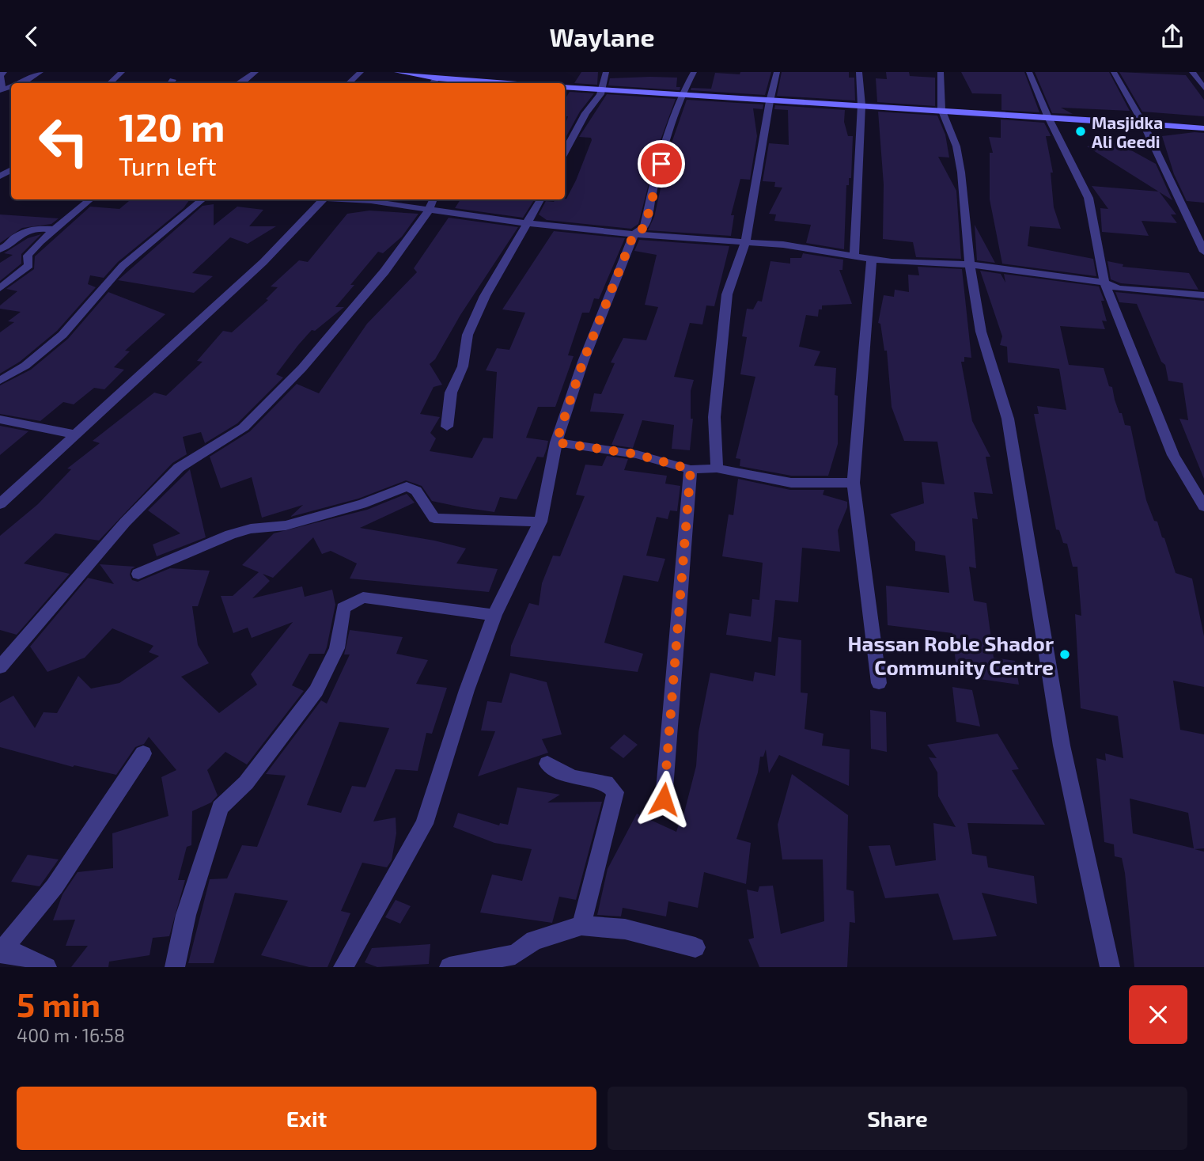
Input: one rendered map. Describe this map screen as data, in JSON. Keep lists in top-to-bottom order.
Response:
{
  "places": ["Masjidka Ali Geedi", "Hassan Roble Shador Community Centre"],
  "page": {
    "header": "Waylane",
    "turn": ["120 m", "Turn left"],
    "heading": ["5 min", "400 m · 16:58"],
    "buttons": ["Exit", "Share"]
  }
}
